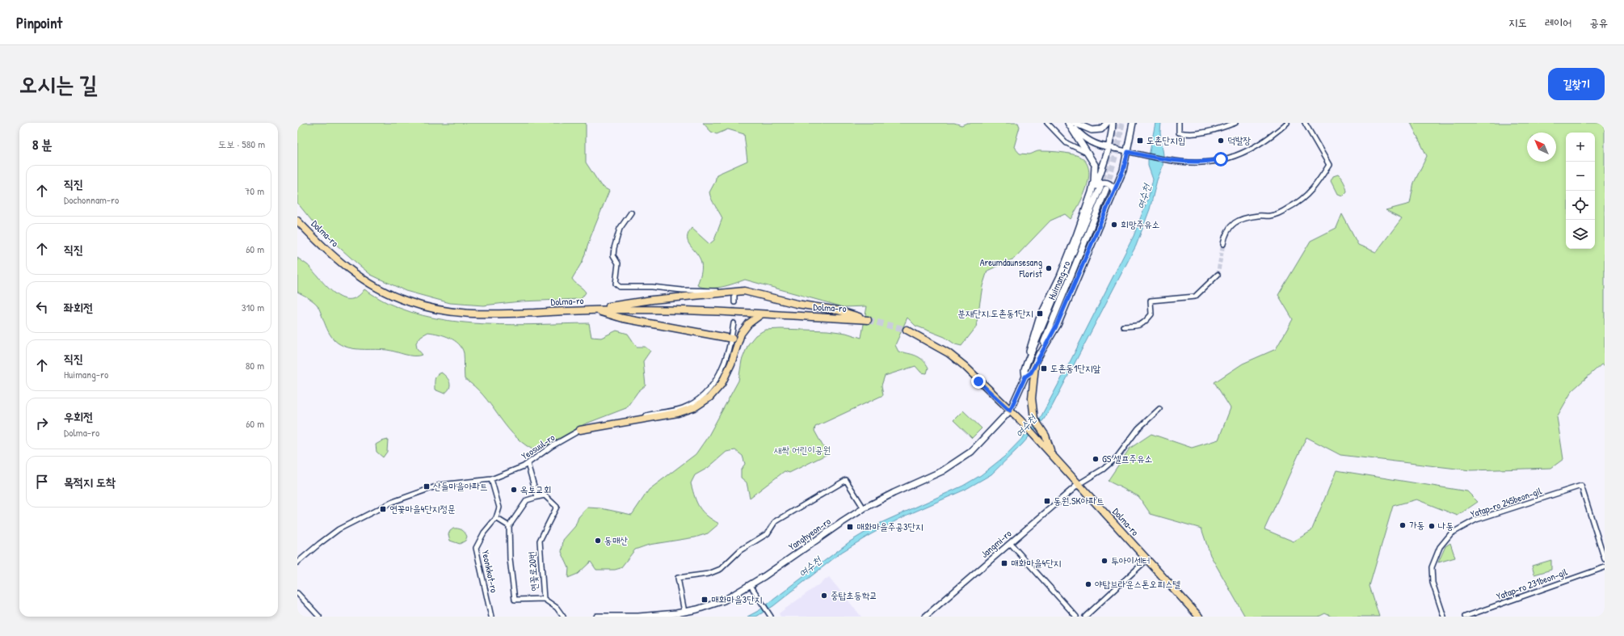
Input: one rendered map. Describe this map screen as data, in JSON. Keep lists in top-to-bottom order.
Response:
{
  "streets": {
    "main road": ["Dolma-ro", "Huimang-ro", "Yanghyeon-ro"],
    "street": [
      "Yeosuul-ro",
      "Yatap-ro 245beon-gil",
      "Jangmi-ro",
      "Yeonkkot-ro",
      "연꽃로20번",
      "Yatap-ro 231beon-gil"
    ]
  },
  "crossings": [
    ["Dolma-ro", "Huimang-ro"],
    ["Dolma-ro", "Yanghyeon-ro"],
    ["Dolma-ro", "Jangmi-ro"],
    ["Huimang-ro", "Yanghyeon-ro"]
  ],
  "water": ["여수천"],
  "parks": ["새싹 어린이공원"],
  "places": {
    "transit": [
      "도촌단지입",
      "분재단지.도촌동1단지",
      "도촌동1단지앞",
      "산들마을아파트",
      "동원.SK아파트",
      "연꽃마을4단지정문",
      "매화마을주공3단지",
      "매화마을4단지",
      "매화마을3단지"
    ],
    "other": [
      "덕발장",
      "희망주유소",
      "Areumdaunsesang Florist",
      "GS 셀프주유소",
      "옥토교회",
      "가동",
      "나동",
      "동매산",
      "투아이센터",
      "야탑브라운스톤오피스텔",
      "중탑초등학교"
    ]
  },
  "north": "top left",
  "page": {
    "header": "Pinpoint",
    "nav": ["지도", "레이어", "공유"],
    "buttons": "길찾기",
    "title": "오시는 길",
    "heading": ["8 분", "도보 · 580 m"],
    "map_buttons": ["+", "−"],
    "list": [
      ["직진", "Dochonnam-ro", "70 m"],
      ["직진", "60 m"],
      ["좌회전", "310 m"],
      ["직진", "Huimang-ro", "80 m"],
      ["우회전", "Dolma-ro", "60 m"],
      "목적지 도착"
    ]
  }
}
